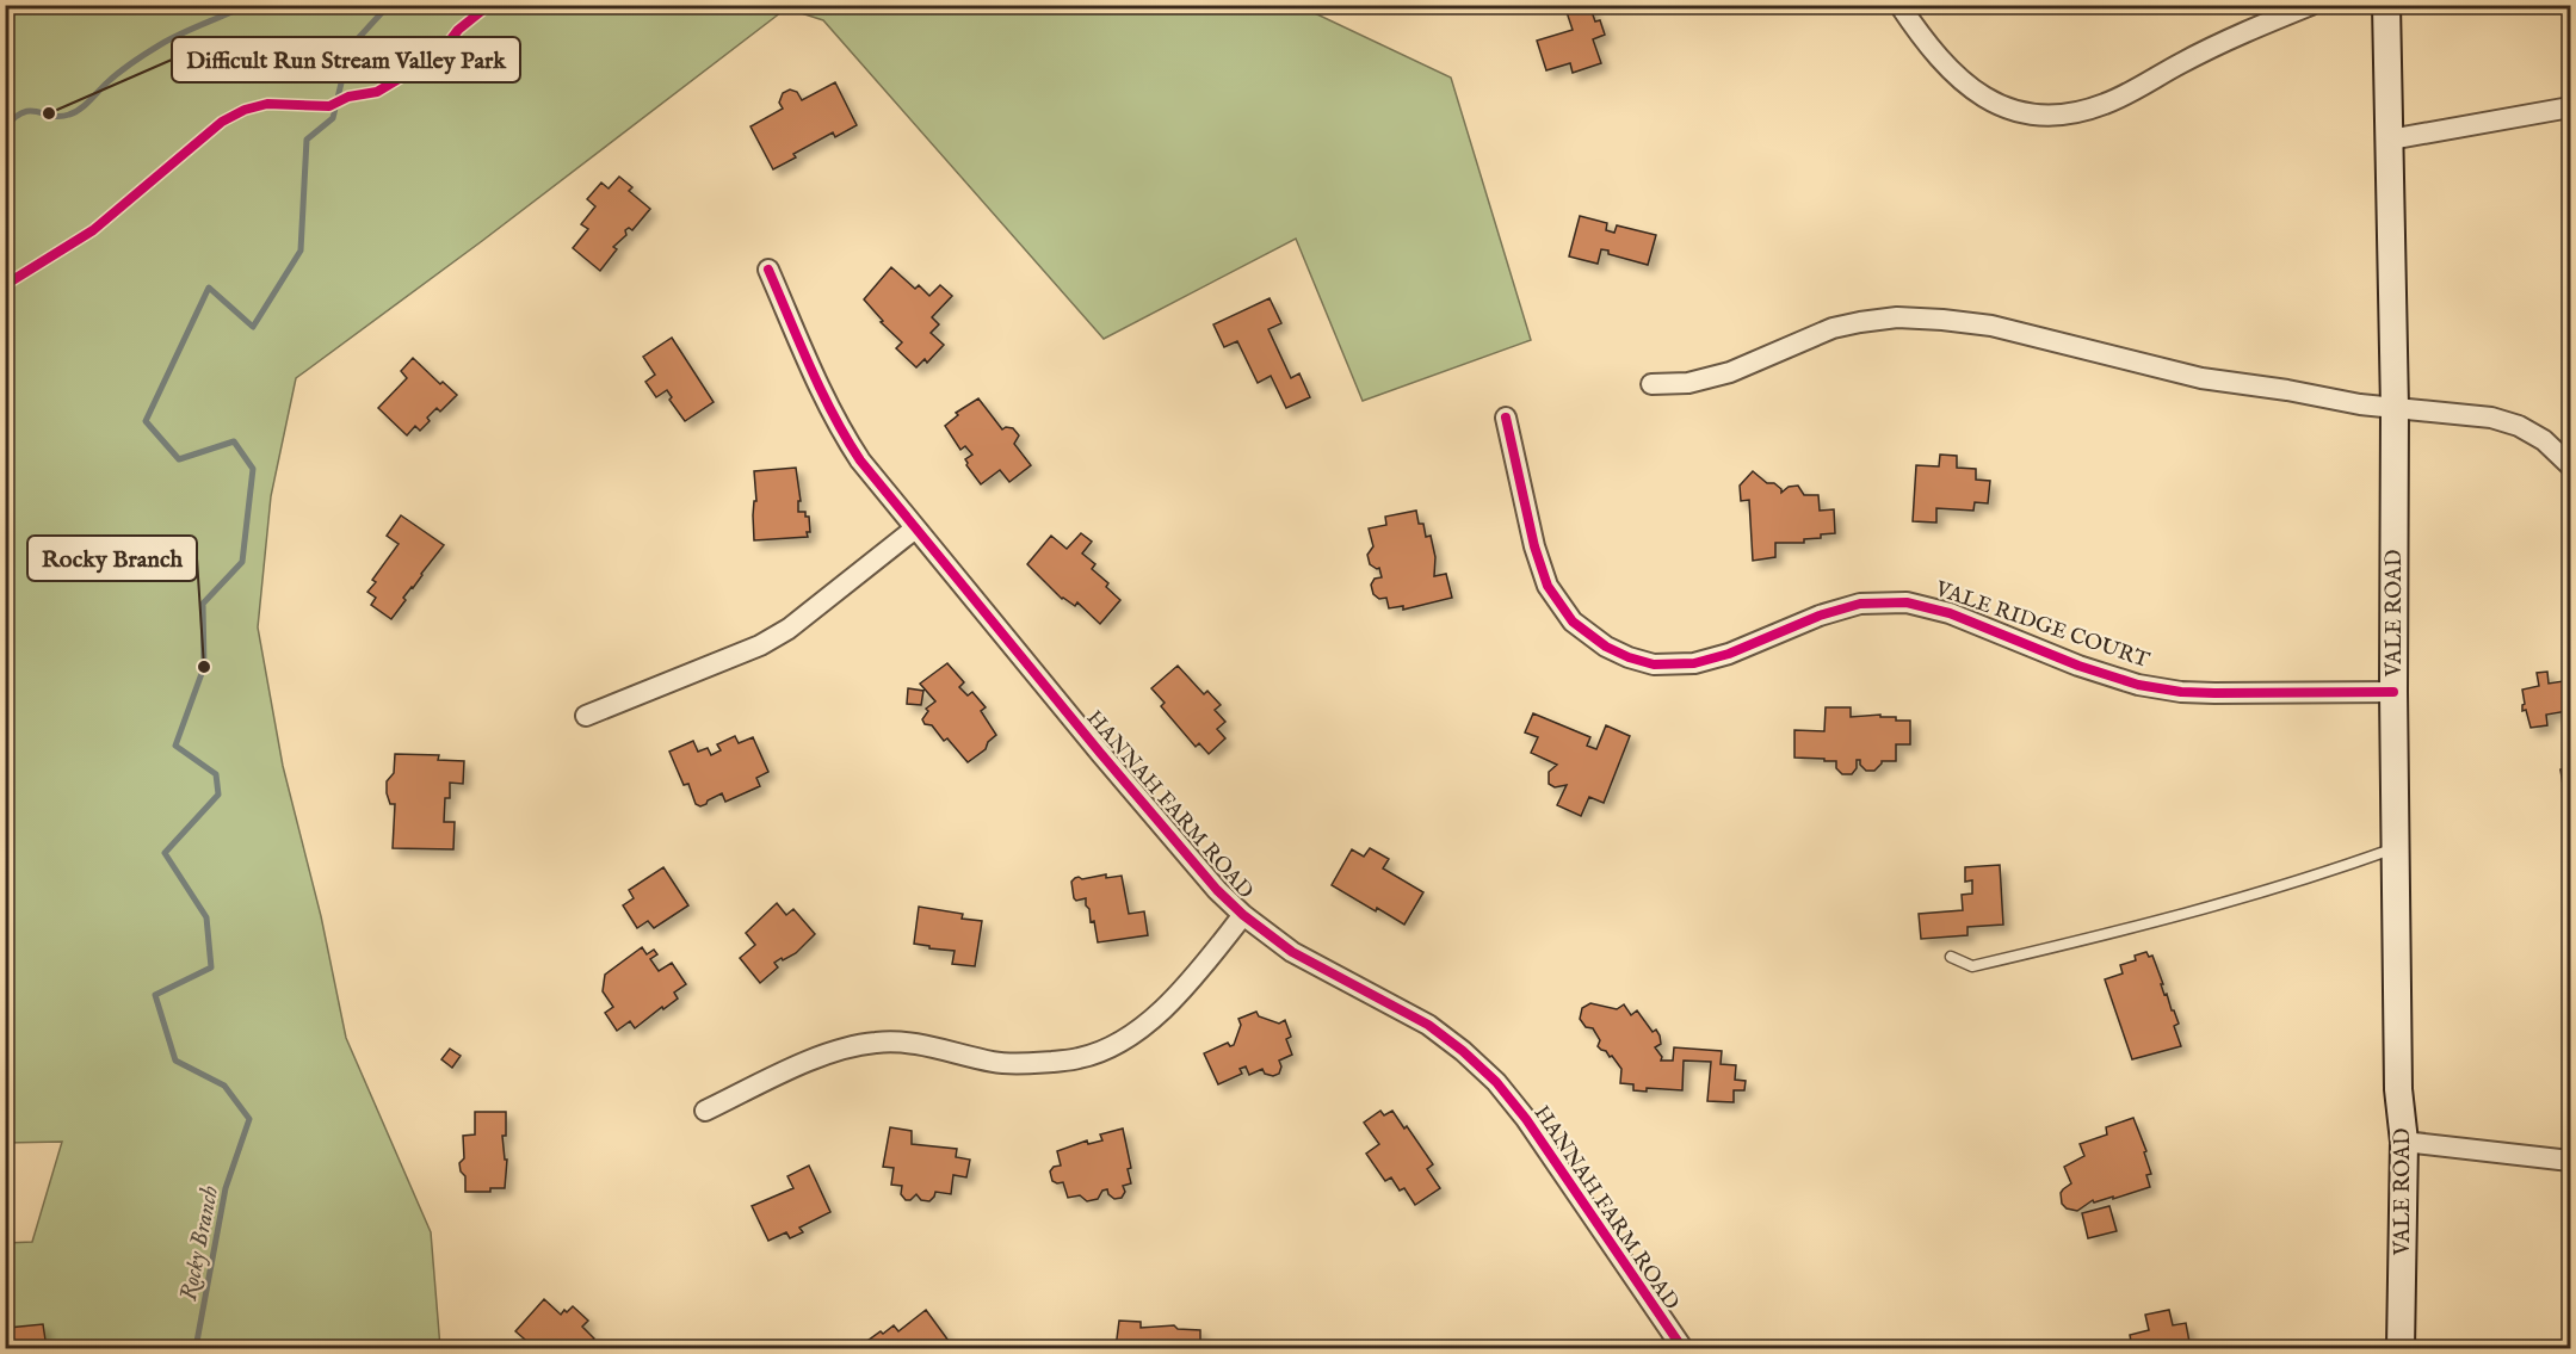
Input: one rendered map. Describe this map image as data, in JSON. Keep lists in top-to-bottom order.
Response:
{
  "streets": {
    "main road": ["VALE ROAD"],
    "street": ["VALE RIDGE COURT", "HANNAH FARM ROAD"]
  },
  "crossings": [
    ["VALE ROAD", "VALE RIDGE COURT"]
  ],
  "water": ["Rocky Branch"],
  "places": ["Difficult Run Stream Valley Park", "Rocky Branch"]
}
